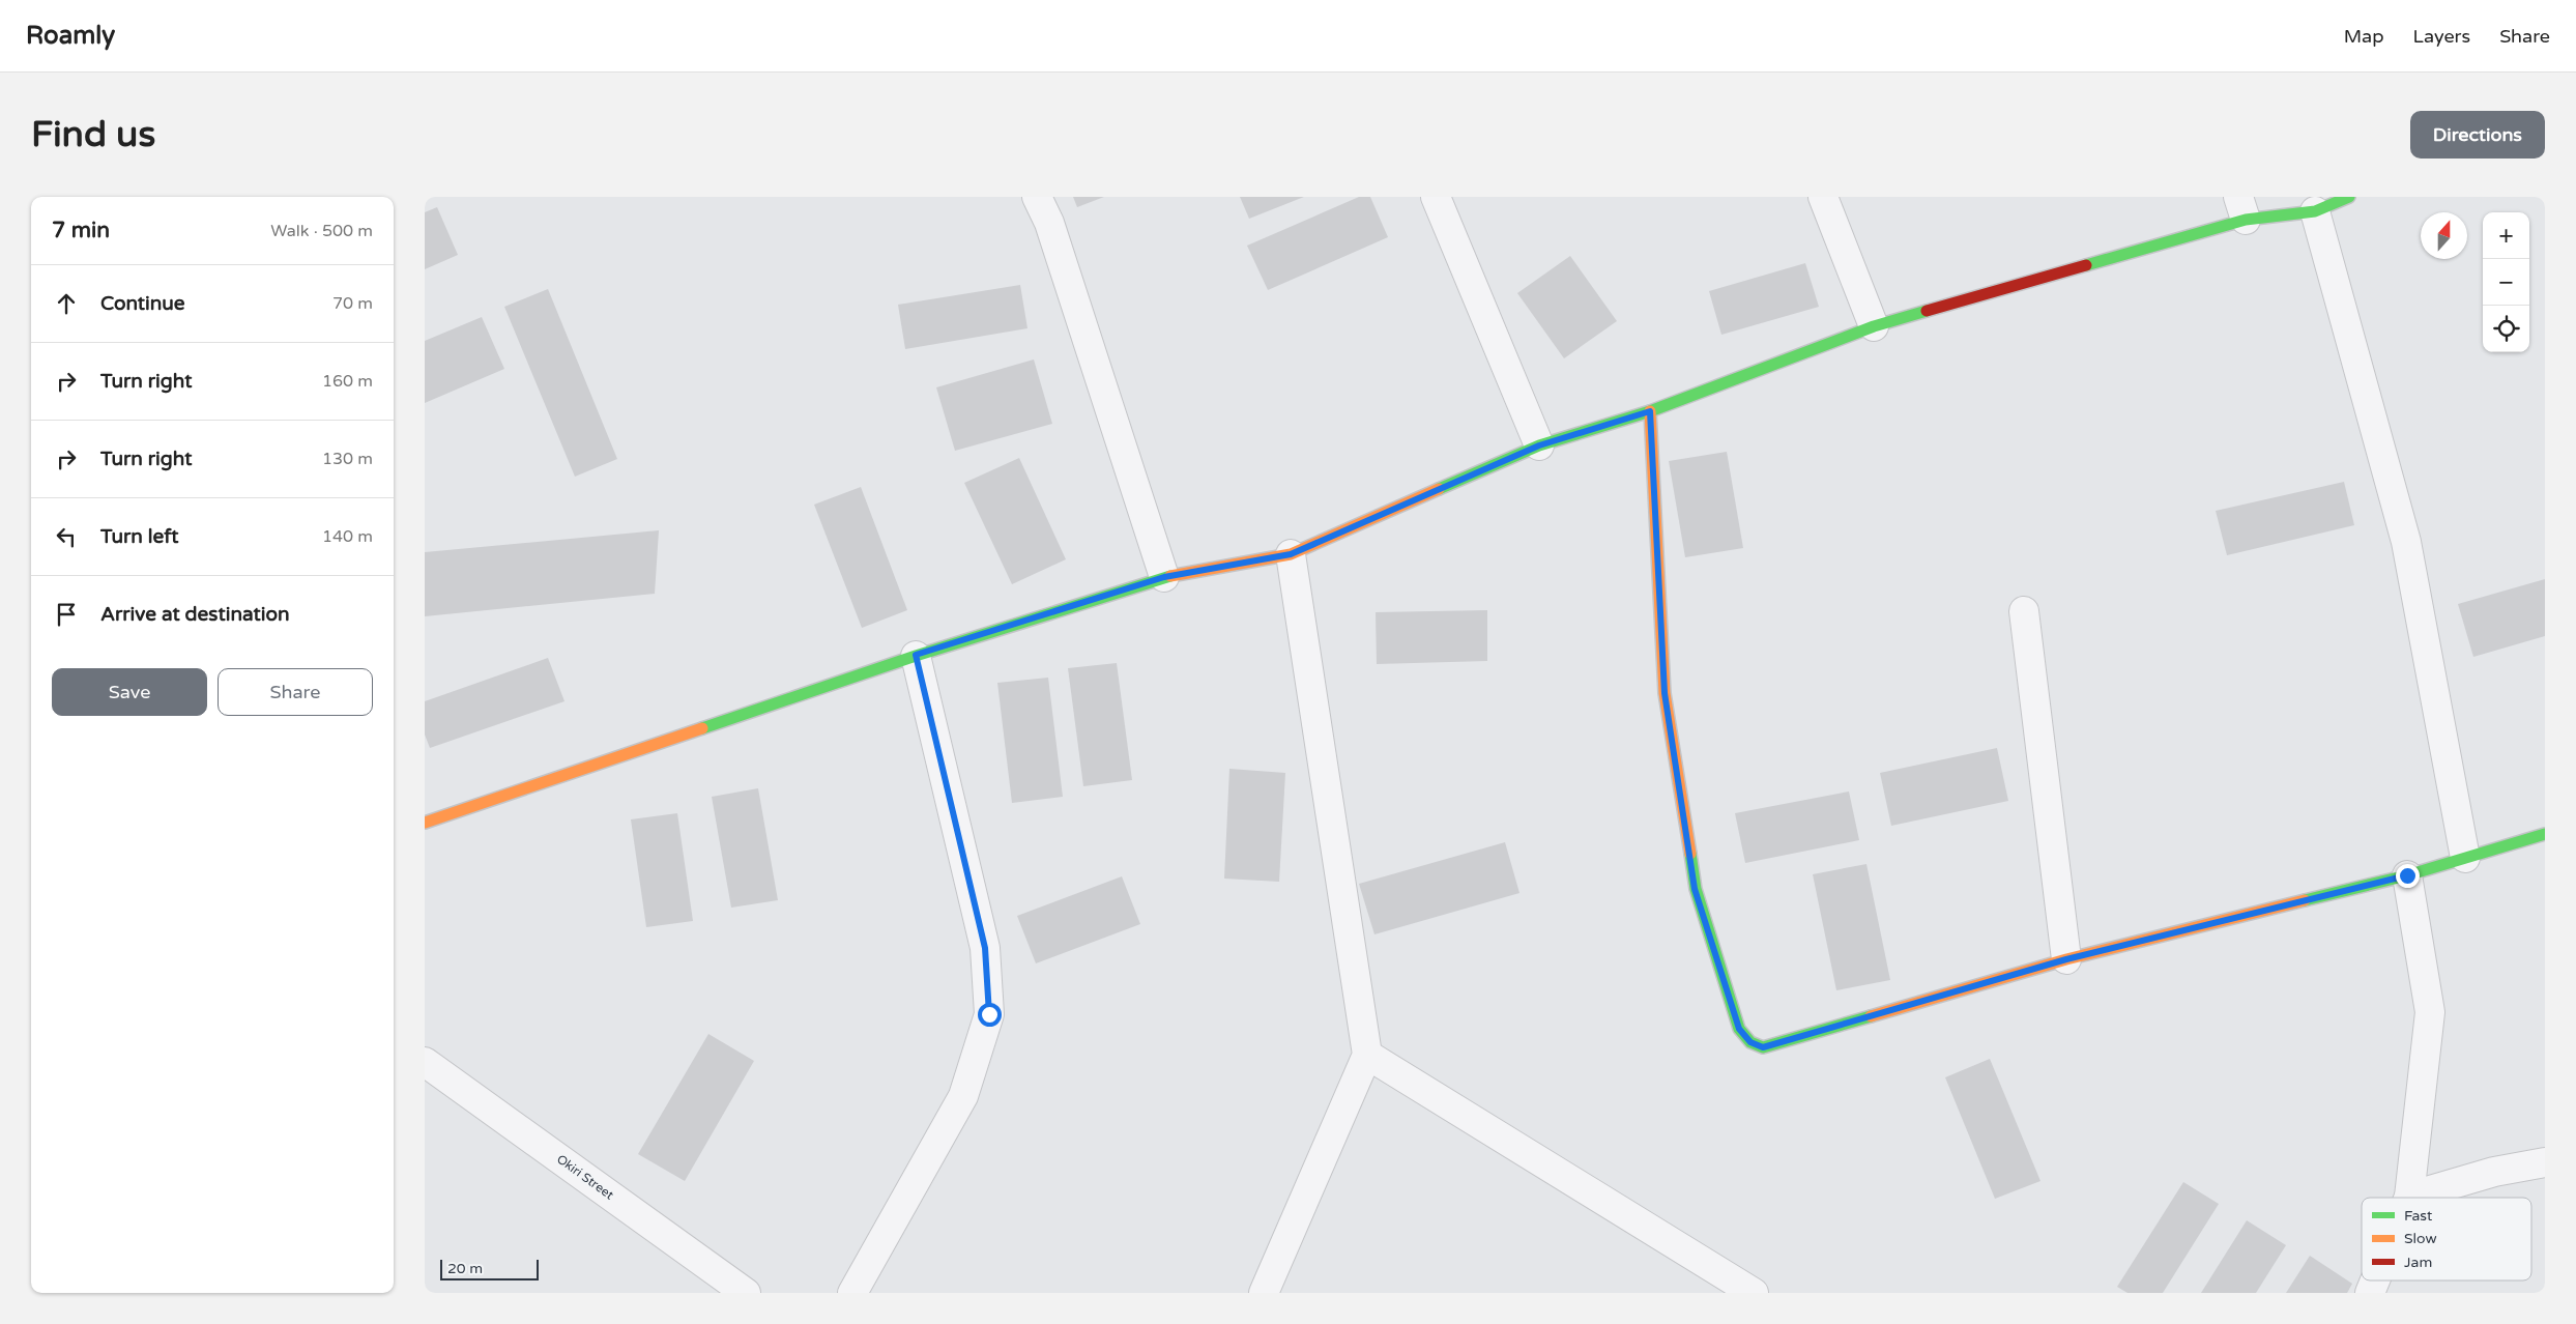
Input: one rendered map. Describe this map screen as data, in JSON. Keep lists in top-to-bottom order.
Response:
{
  "streets": {
    "street": ["Okiri Street"]
  },
  "legend": ["Fast", "Slow", "Jam"],
  "scale_bar": "20 m",
  "north": "top",
  "page": {
    "header": "Roamly",
    "nav": ["Map", "Layers", "Share"],
    "buttons": [
      "Directions",
      ["Save", "Share"]
    ],
    "title": "Find us",
    "heading": ["7 min", "Walk · 500 m"],
    "map_buttons": ["+", "−"],
    "list": [
      ["Continue", "70 m"],
      ["Turn right", "160 m"],
      ["Turn right", "130 m"],
      ["Turn left", "140 m"],
      "Arrive at destination"
    ],
    "scale": "20 m"
  }
}
